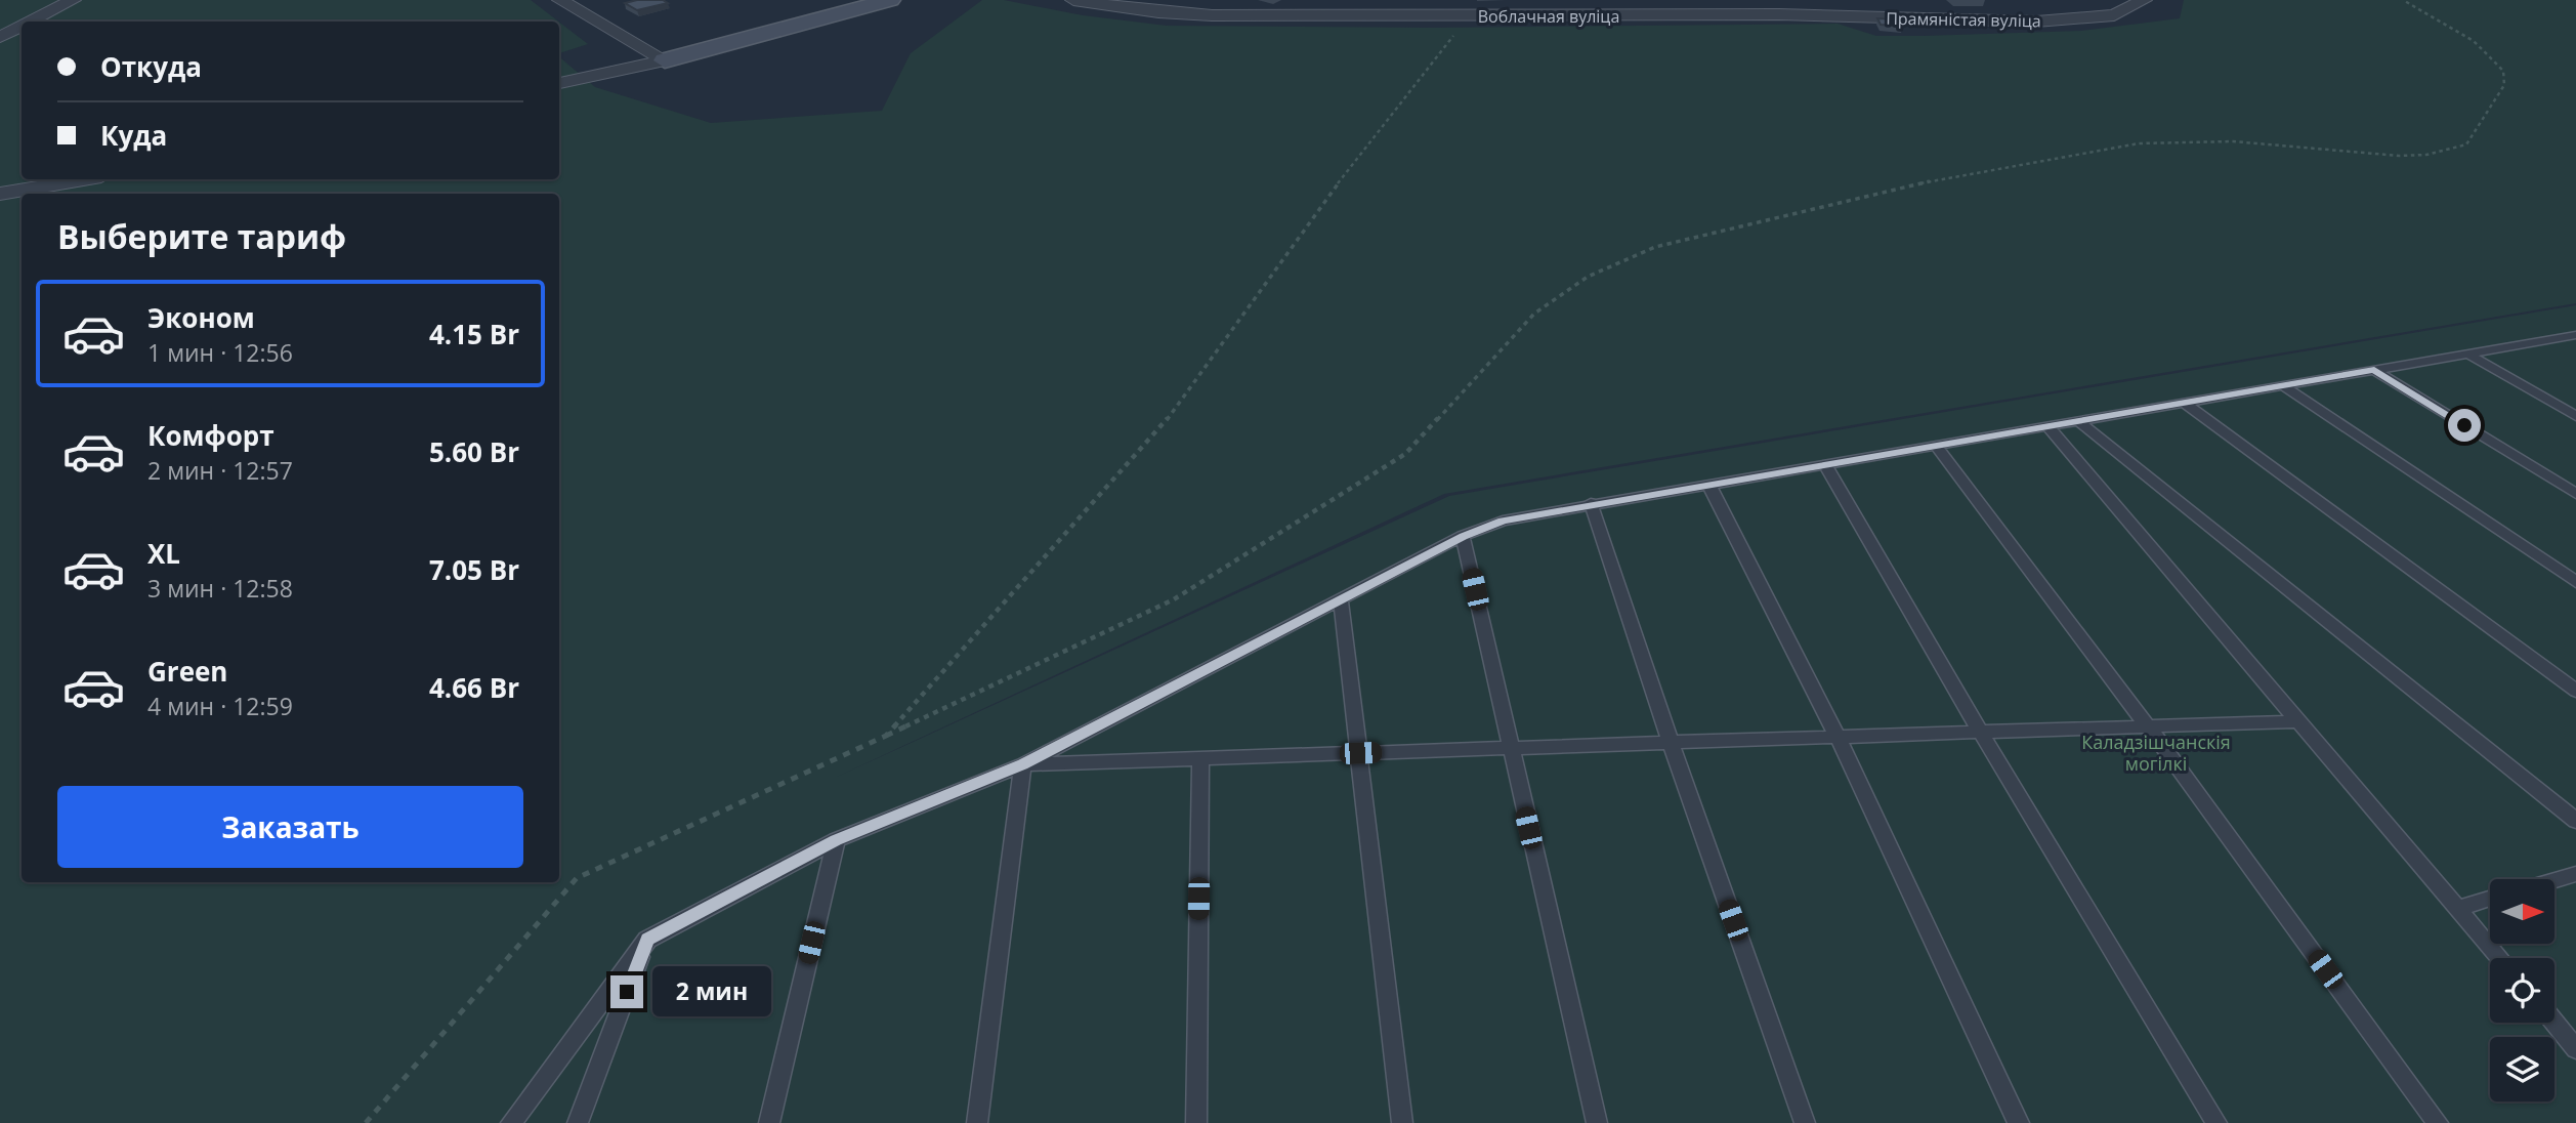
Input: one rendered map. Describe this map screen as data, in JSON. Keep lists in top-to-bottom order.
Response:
{
  "streets": {
    "street": ["Воблачная вуліца", "Прамяністая вуліца"]
  },
  "crossings": [
    ["Воблачная вуліца", "Прамяністая вуліца"]
  ],
  "parks": ["Каладзішчанскія могілкі"],
  "north": "right",
  "page": {
    "banner": ["Откуда", "Куда"],
    "heading": "Выберите тариф",
    "list": [
      {
        "name": "Эконом",
        "note": "1 мин · 12:56",
        "value": "4.15 Br"
      },
      {
        "name": "Комфорт",
        "note": "2 мин · 12:57",
        "value": "5.60 Br"
      },
      {
        "name": "XL",
        "note": "3 мин · 12:58",
        "value": "7.05 Br"
      },
      {
        "name": "Green",
        "note": "4 мин · 12:59",
        "value": "4.66 Br"
      }
    ],
    "buttons": "Заказать",
    "bubble": "2 мин"
  }
}
